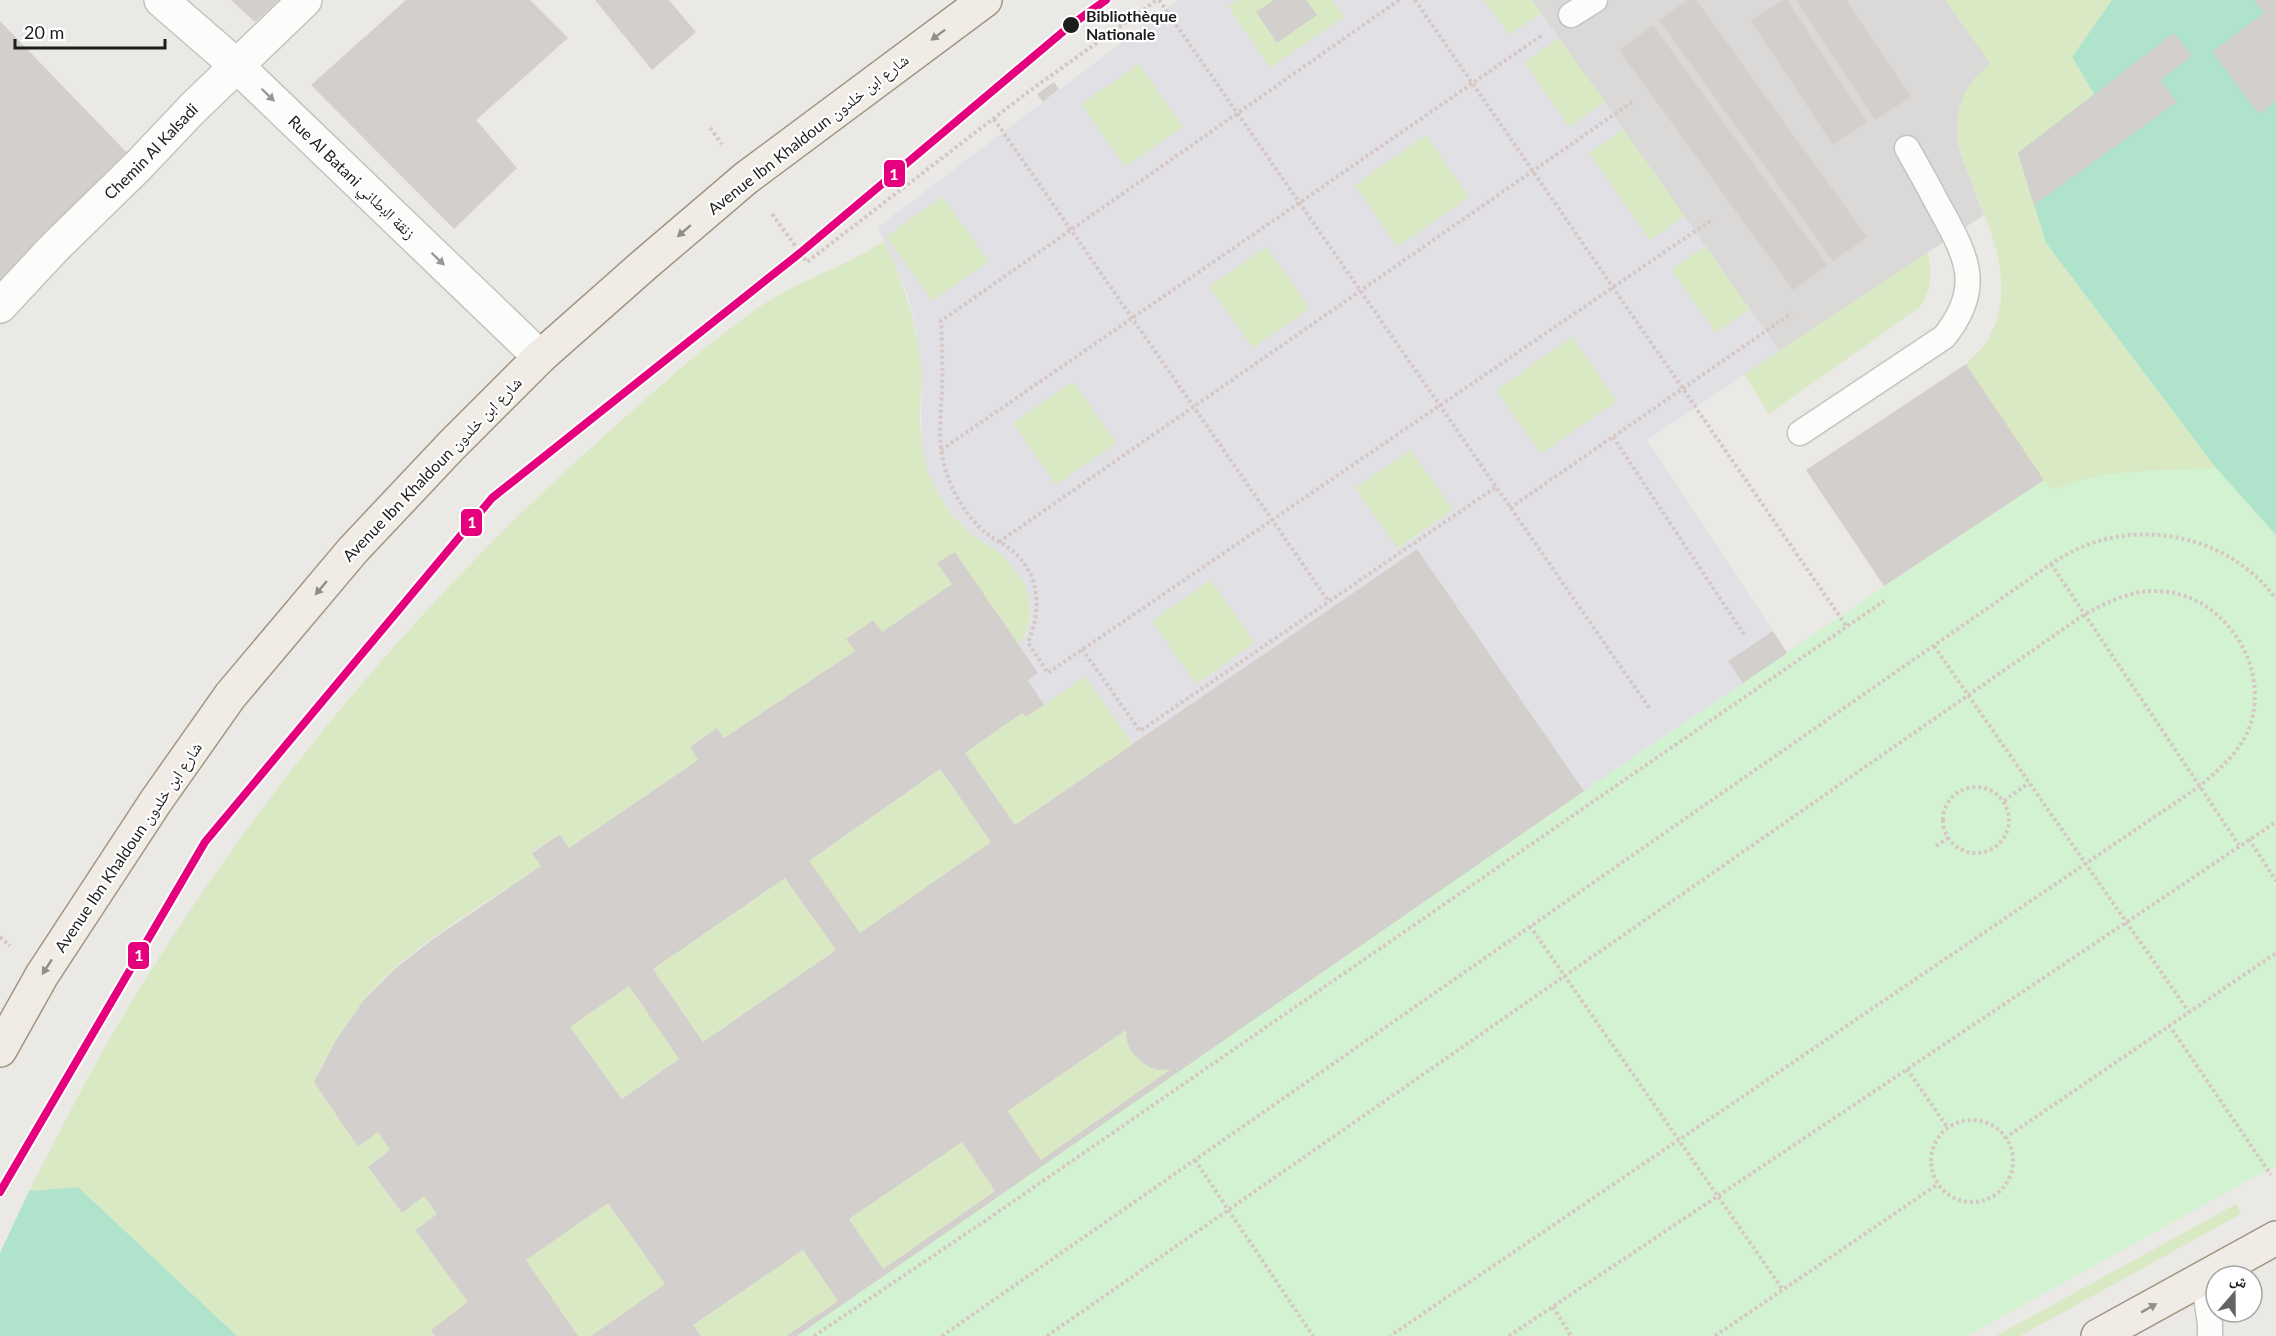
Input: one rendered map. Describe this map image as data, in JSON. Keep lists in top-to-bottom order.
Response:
{
  "streets": {
    "main road": ["Avenue Ibn Khaldoun شارع ابن خلدون"],
    "street": ["Chemin Al Kalsadi", "Rue Al Batani زﻧﻘﺔ اﻟﺑطﺎﻧﻲ"]
  },
  "crossings": [
    ["Avenue Ibn Khaldoun شارع ابن خلدون", "Rue Al Batani زﻧﻘﺔ اﻟﺑطﺎﻧﻲ"],
    ["Chemin Al Kalsadi", "Rue Al Batani زﻧﻘﺔ اﻟﺑطﺎﻧﻲ"]
  ],
  "one_way": ["Avenue Ibn Khaldoun شارع ابن خلدون", "Rue Al Batani زﻧﻘﺔ اﻟﺑطﺎﻧﻲ"],
  "places": ["Bibliothèque Nationale"],
  "lines": ["transit line 1"],
  "scale_bar": "20 m",
  "north": "top"
}
